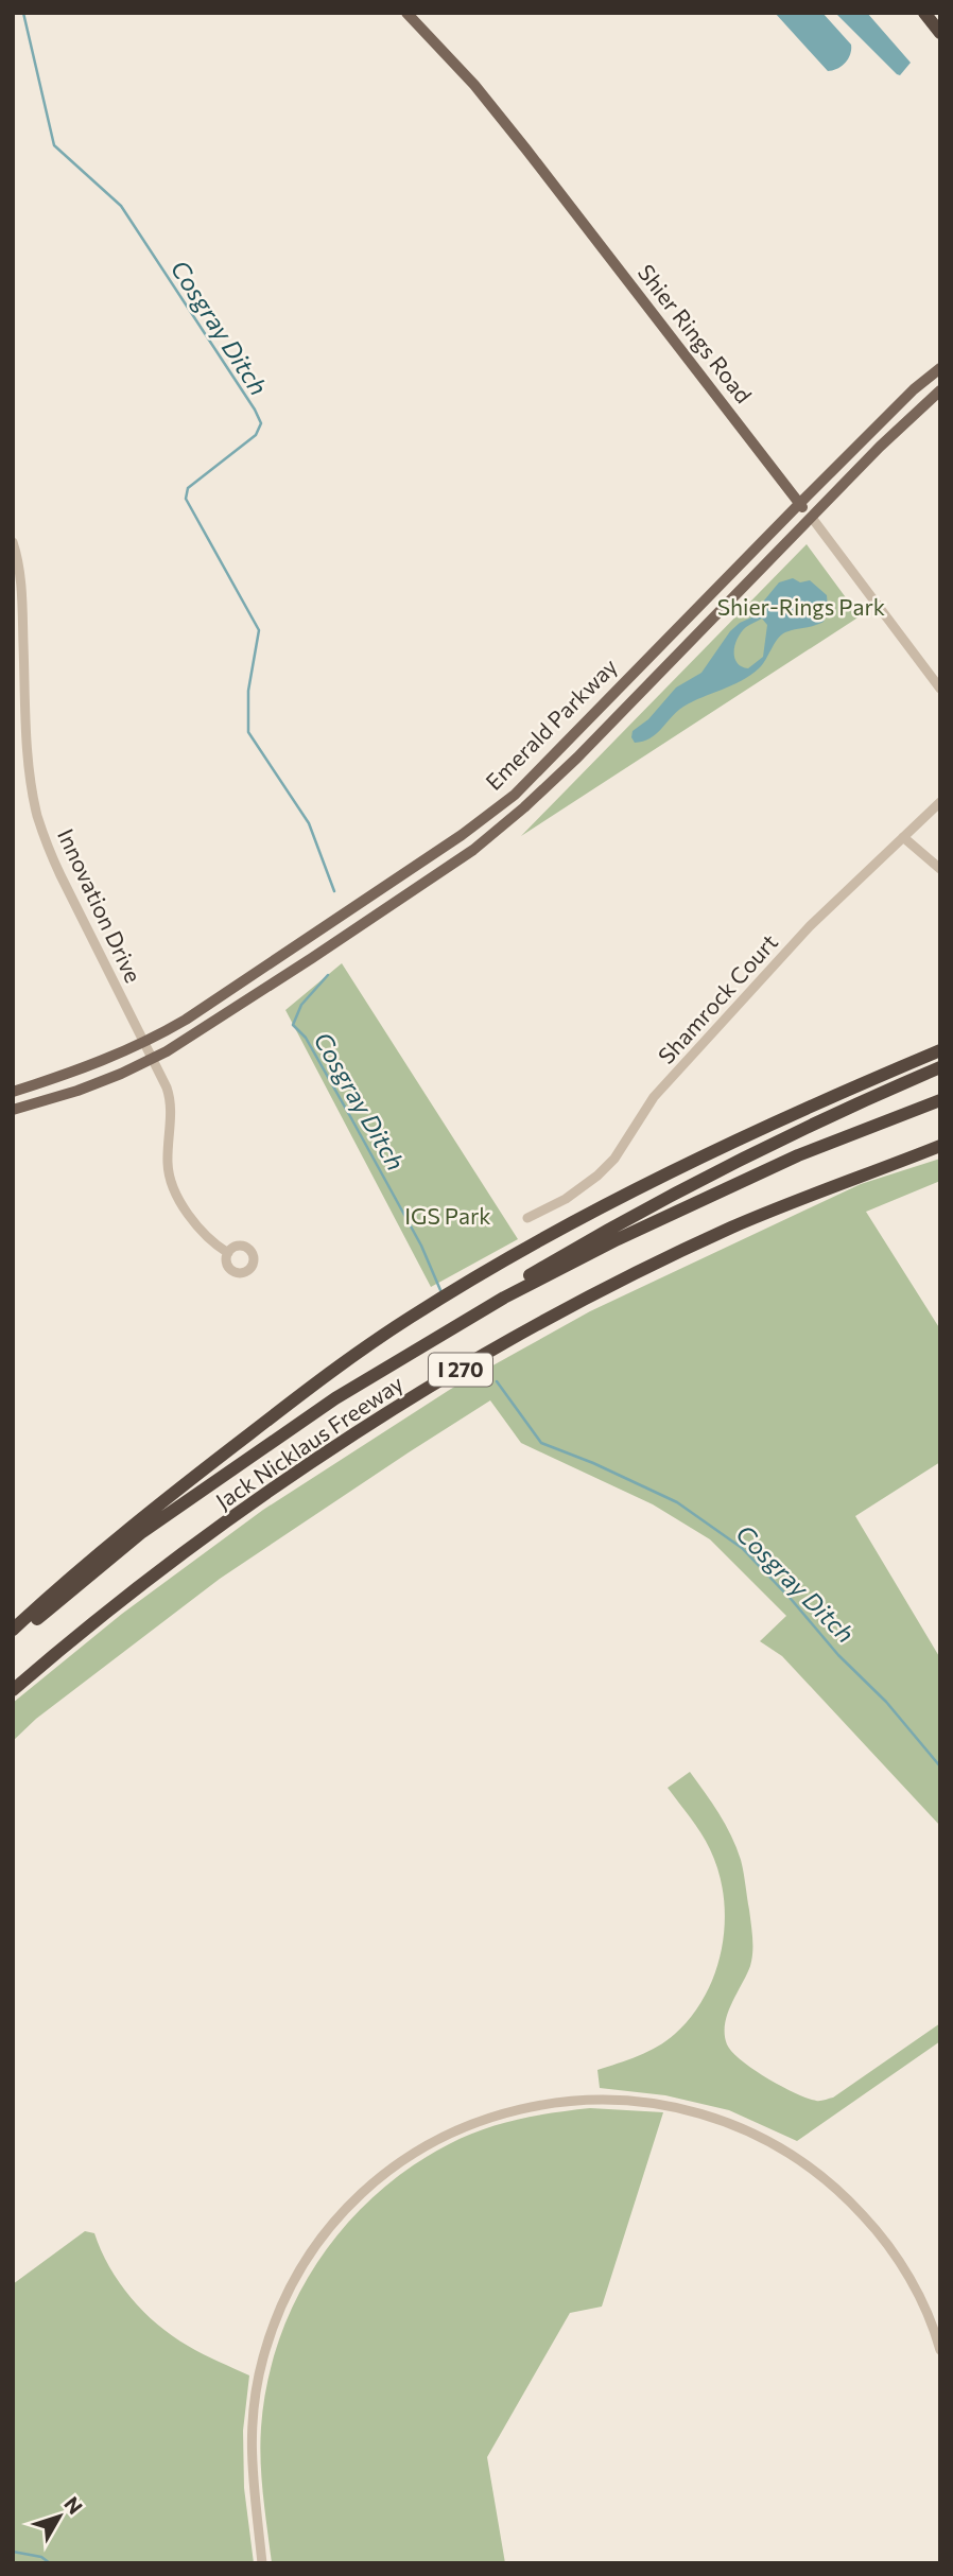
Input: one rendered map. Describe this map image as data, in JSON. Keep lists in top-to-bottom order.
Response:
{
  "streets": {
    "highway": ["I 270", "Jack Nicklaus Freeway"],
    "main road": ["Shier Rings Road", "Emerald Parkway"],
    "street": ["Innovation Drive", "Shamrock Court"]
  },
  "crossings": [
    ["Shier Rings Road", "Emerald Parkway"],
    ["Emerald Parkway", "Innovation Drive"]
  ],
  "water": ["Cosgray Ditch"],
  "parks": ["Shier-Rings Park", "IGS Park"],
  "north": "top right"
}
